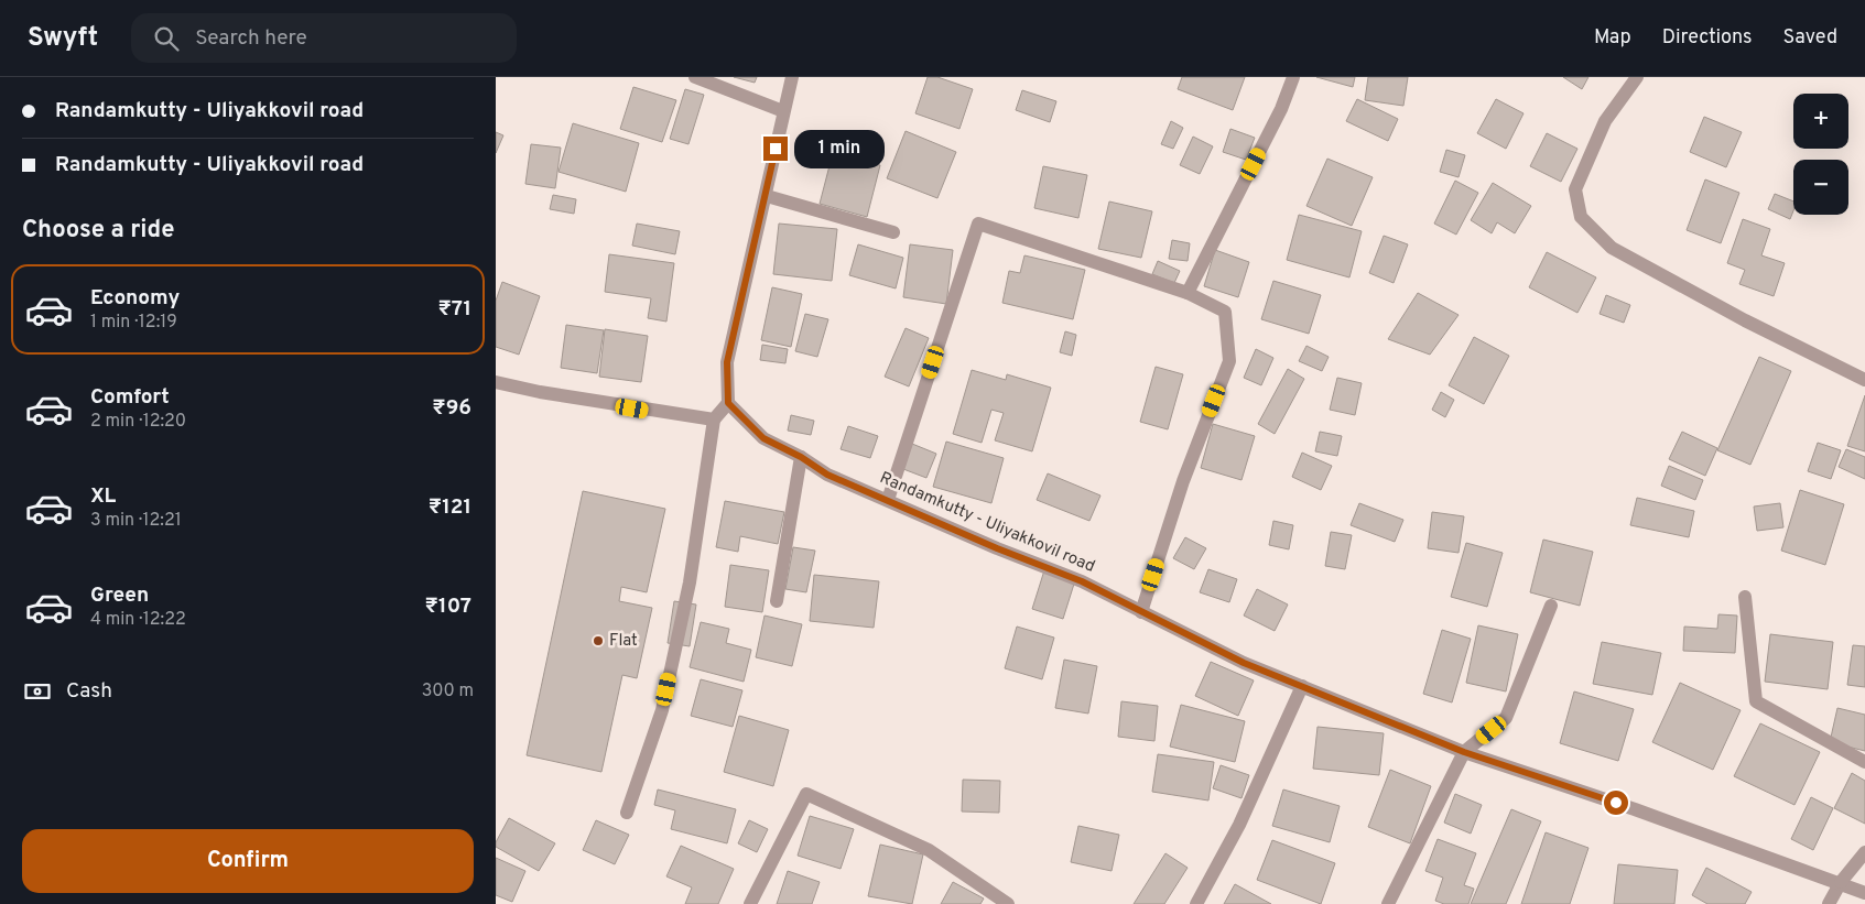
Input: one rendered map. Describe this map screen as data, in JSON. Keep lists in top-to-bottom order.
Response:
{
  "streets": {
    "street": ["Randamkutty - Uliyakkovil road"]
  },
  "places": ["Flat"],
  "page": {
    "header": "Swyft",
    "search": "Search here",
    "nav": ["Map", "Directions", "Saved"],
    "banner": ["Randamkutty - Uliyakkovil road", "Randamkutty - Uliyakkovil road"],
    "map_buttons": ["+", "−"],
    "bubble": "1 min",
    "heading": "Choose a ride",
    "list": [
      {
        "name": "Economy",
        "note": "1 min · 12:19",
        "value": "₹71"
      },
      {
        "name": "Comfort",
        "note": "2 min · 12:20",
        "value": "₹96"
      },
      {
        "name": "XL",
        "note": "3 min · 12:21",
        "value": "₹121"
      },
      {
        "name": "Green",
        "note": "4 min · 12:22",
        "value": "₹107"
      }
    ],
    "pay": ["Cash", "300 m"],
    "buttons": "Confirm"
  }
}
